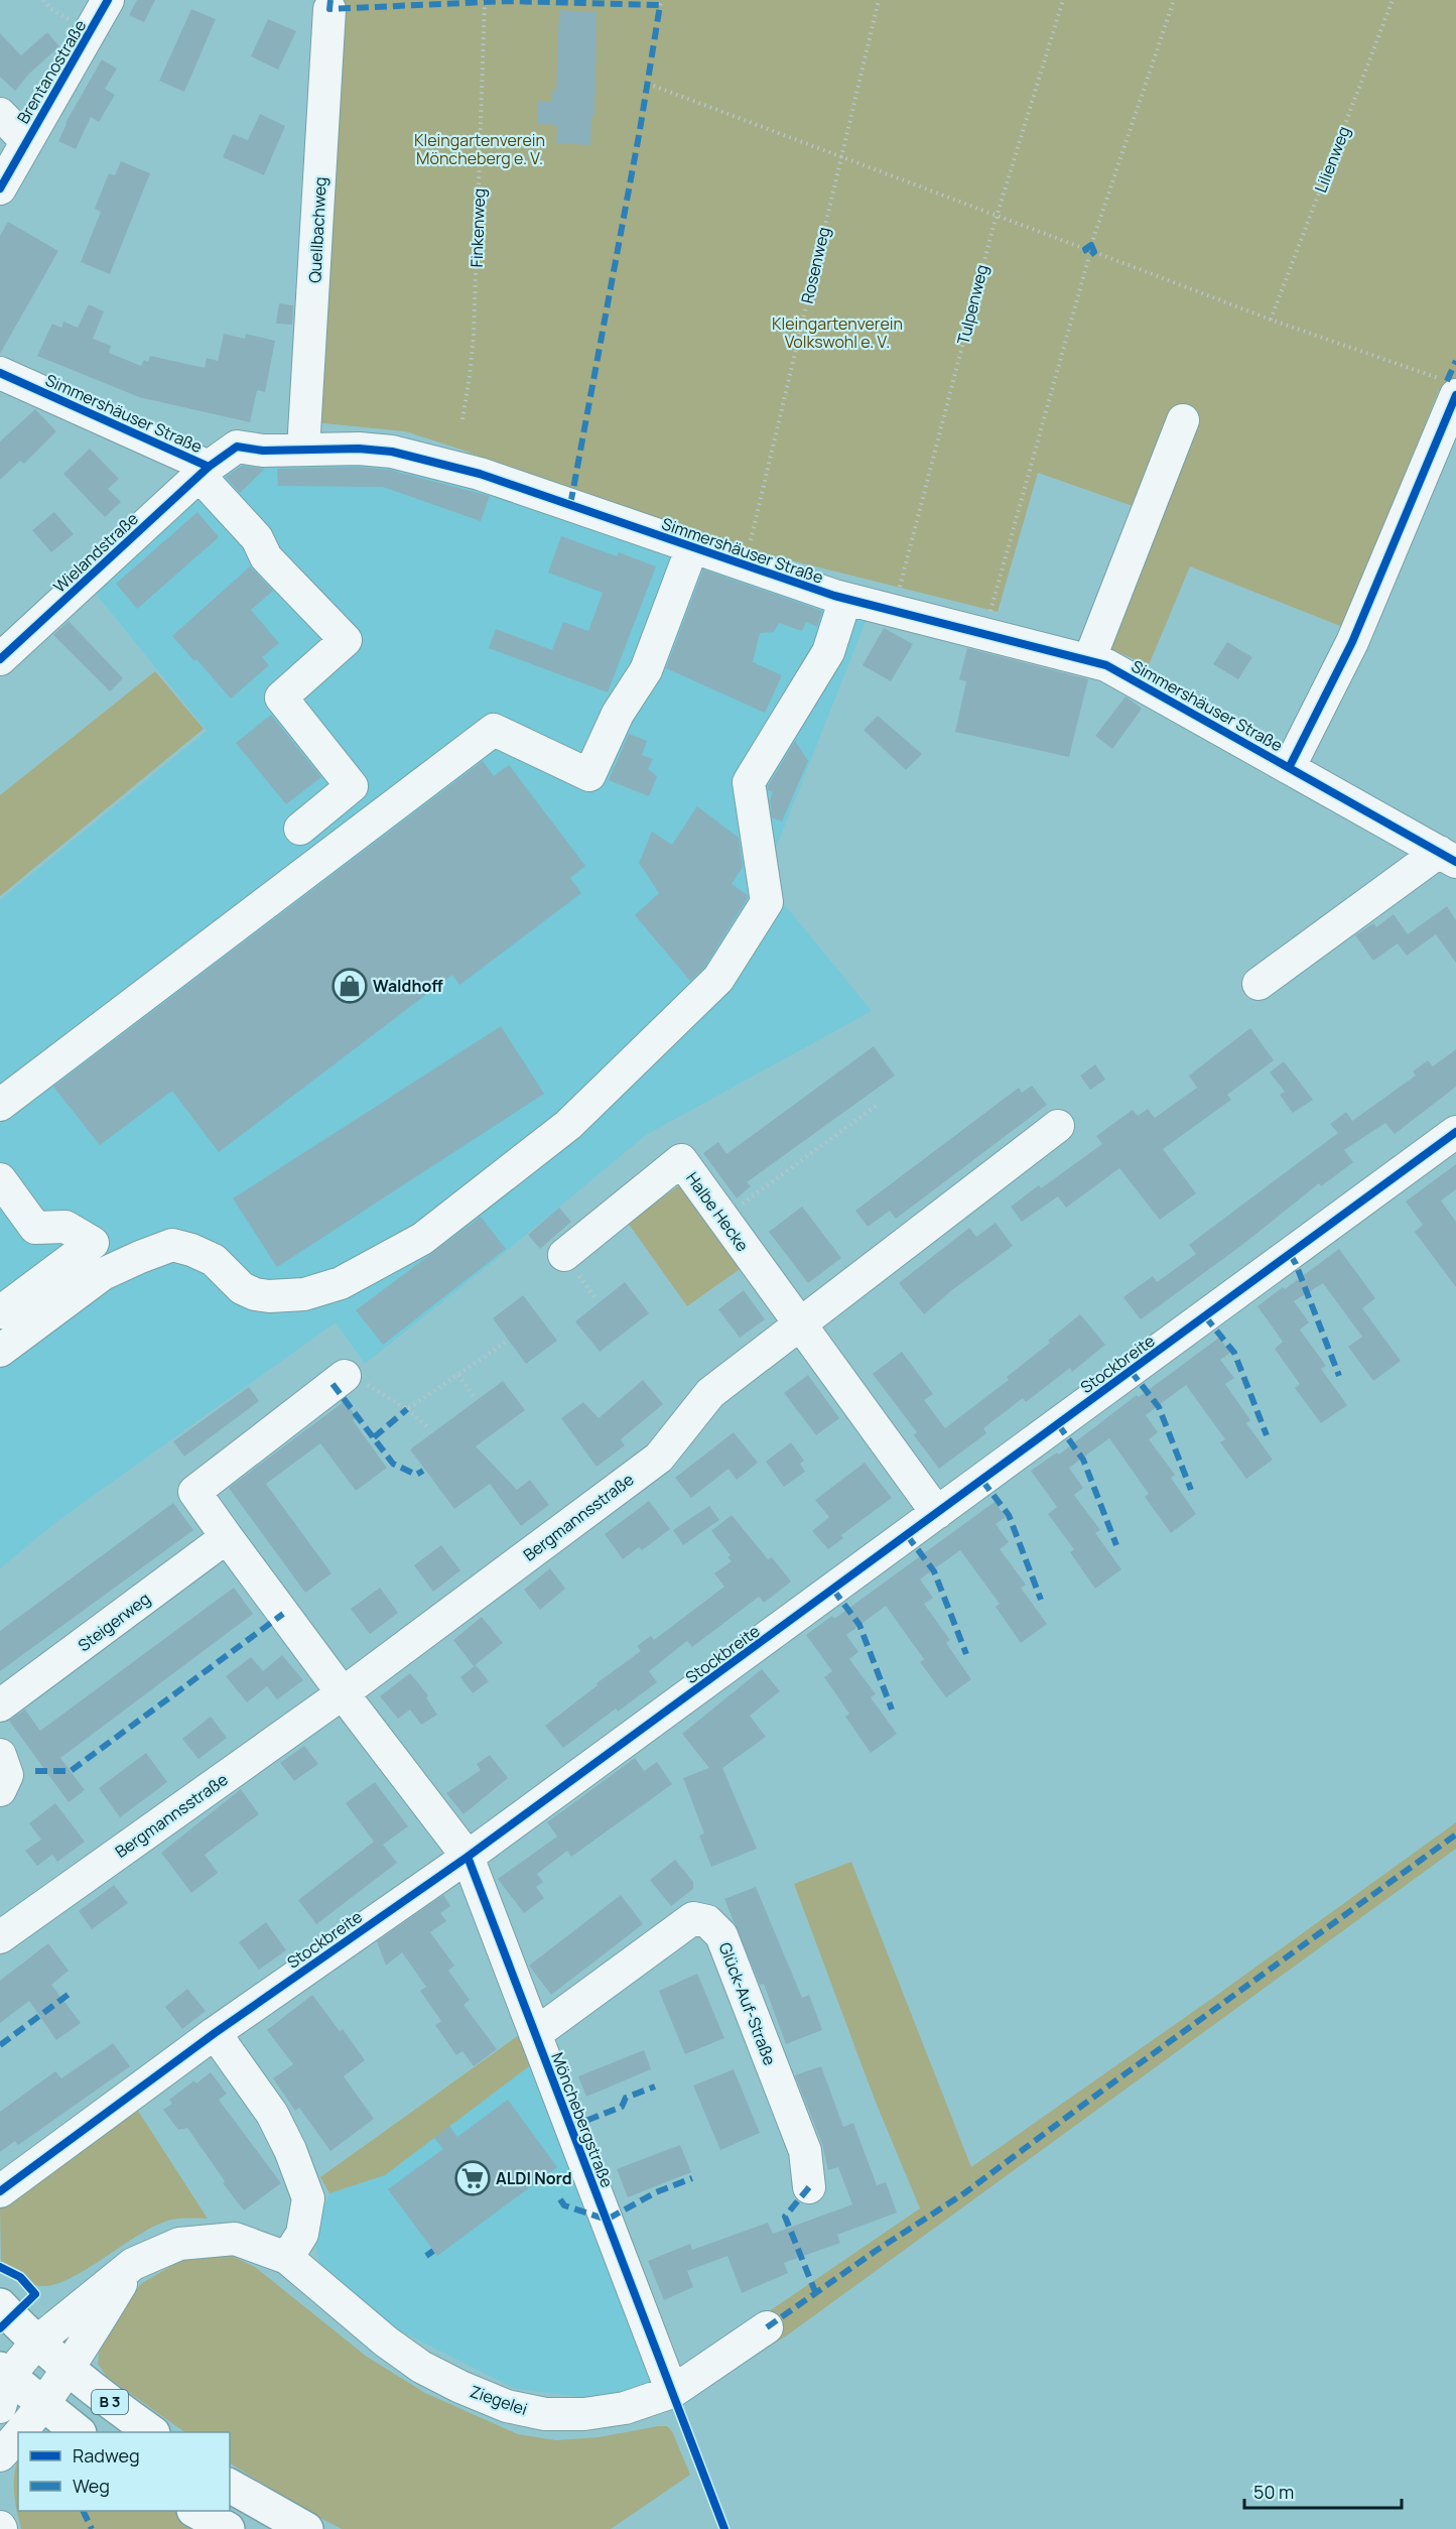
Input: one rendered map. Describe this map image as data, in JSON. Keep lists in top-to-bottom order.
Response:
{
  "streets": {
    "main road": ["B 3"],
    "street": [
      "Brentanostraße",
      "Quellbachweg",
      "Simmershäuser Straße",
      "Wielandstraße",
      "Halbe Hecke",
      "Stockbreite",
      "Bergmannsstraße",
      "Steigerweg",
      "Glück-Auf-Straße",
      "Mönchebergstraße",
      "Ziegelei"
    ],
    "path": [
      "Lilienweg",
      "Finkenweg",
      "Rosenweg",
      "Tulpenweg"
    ]
  },
  "crossings": [
    ["Quellbachweg", "Simmershäuser Straße"],
    ["Rosenweg", "Simmershäuser Straße"],
    ["Tulpenweg", "Simmershäuser Straße"],
    ["Simmershäuser Straße", "Wielandstraße"],
    ["Halbe Hecke", "Stockbreite"],
    ["Halbe Hecke", "Bergmannsstraße"],
    ["Stockbreite", "Mönchebergstraße"],
    ["Glück-Auf-Straße", "Mönchebergstraße"],
    ["Mönchebergstraße", "Ziegelei"],
    ["Ziegelei", "B 3"]
  ],
  "parks": ["Kleingartenverein Möncheberg e. V.", "Kleingartenverein Volkswohl e. V."],
  "places": {
    "shop": ["Waldhoff"],
    "supermarket": ["ALDI Nord"]
  },
  "legend": ["Radweg", "Weg"],
  "scale_bar": "50 m"
}
